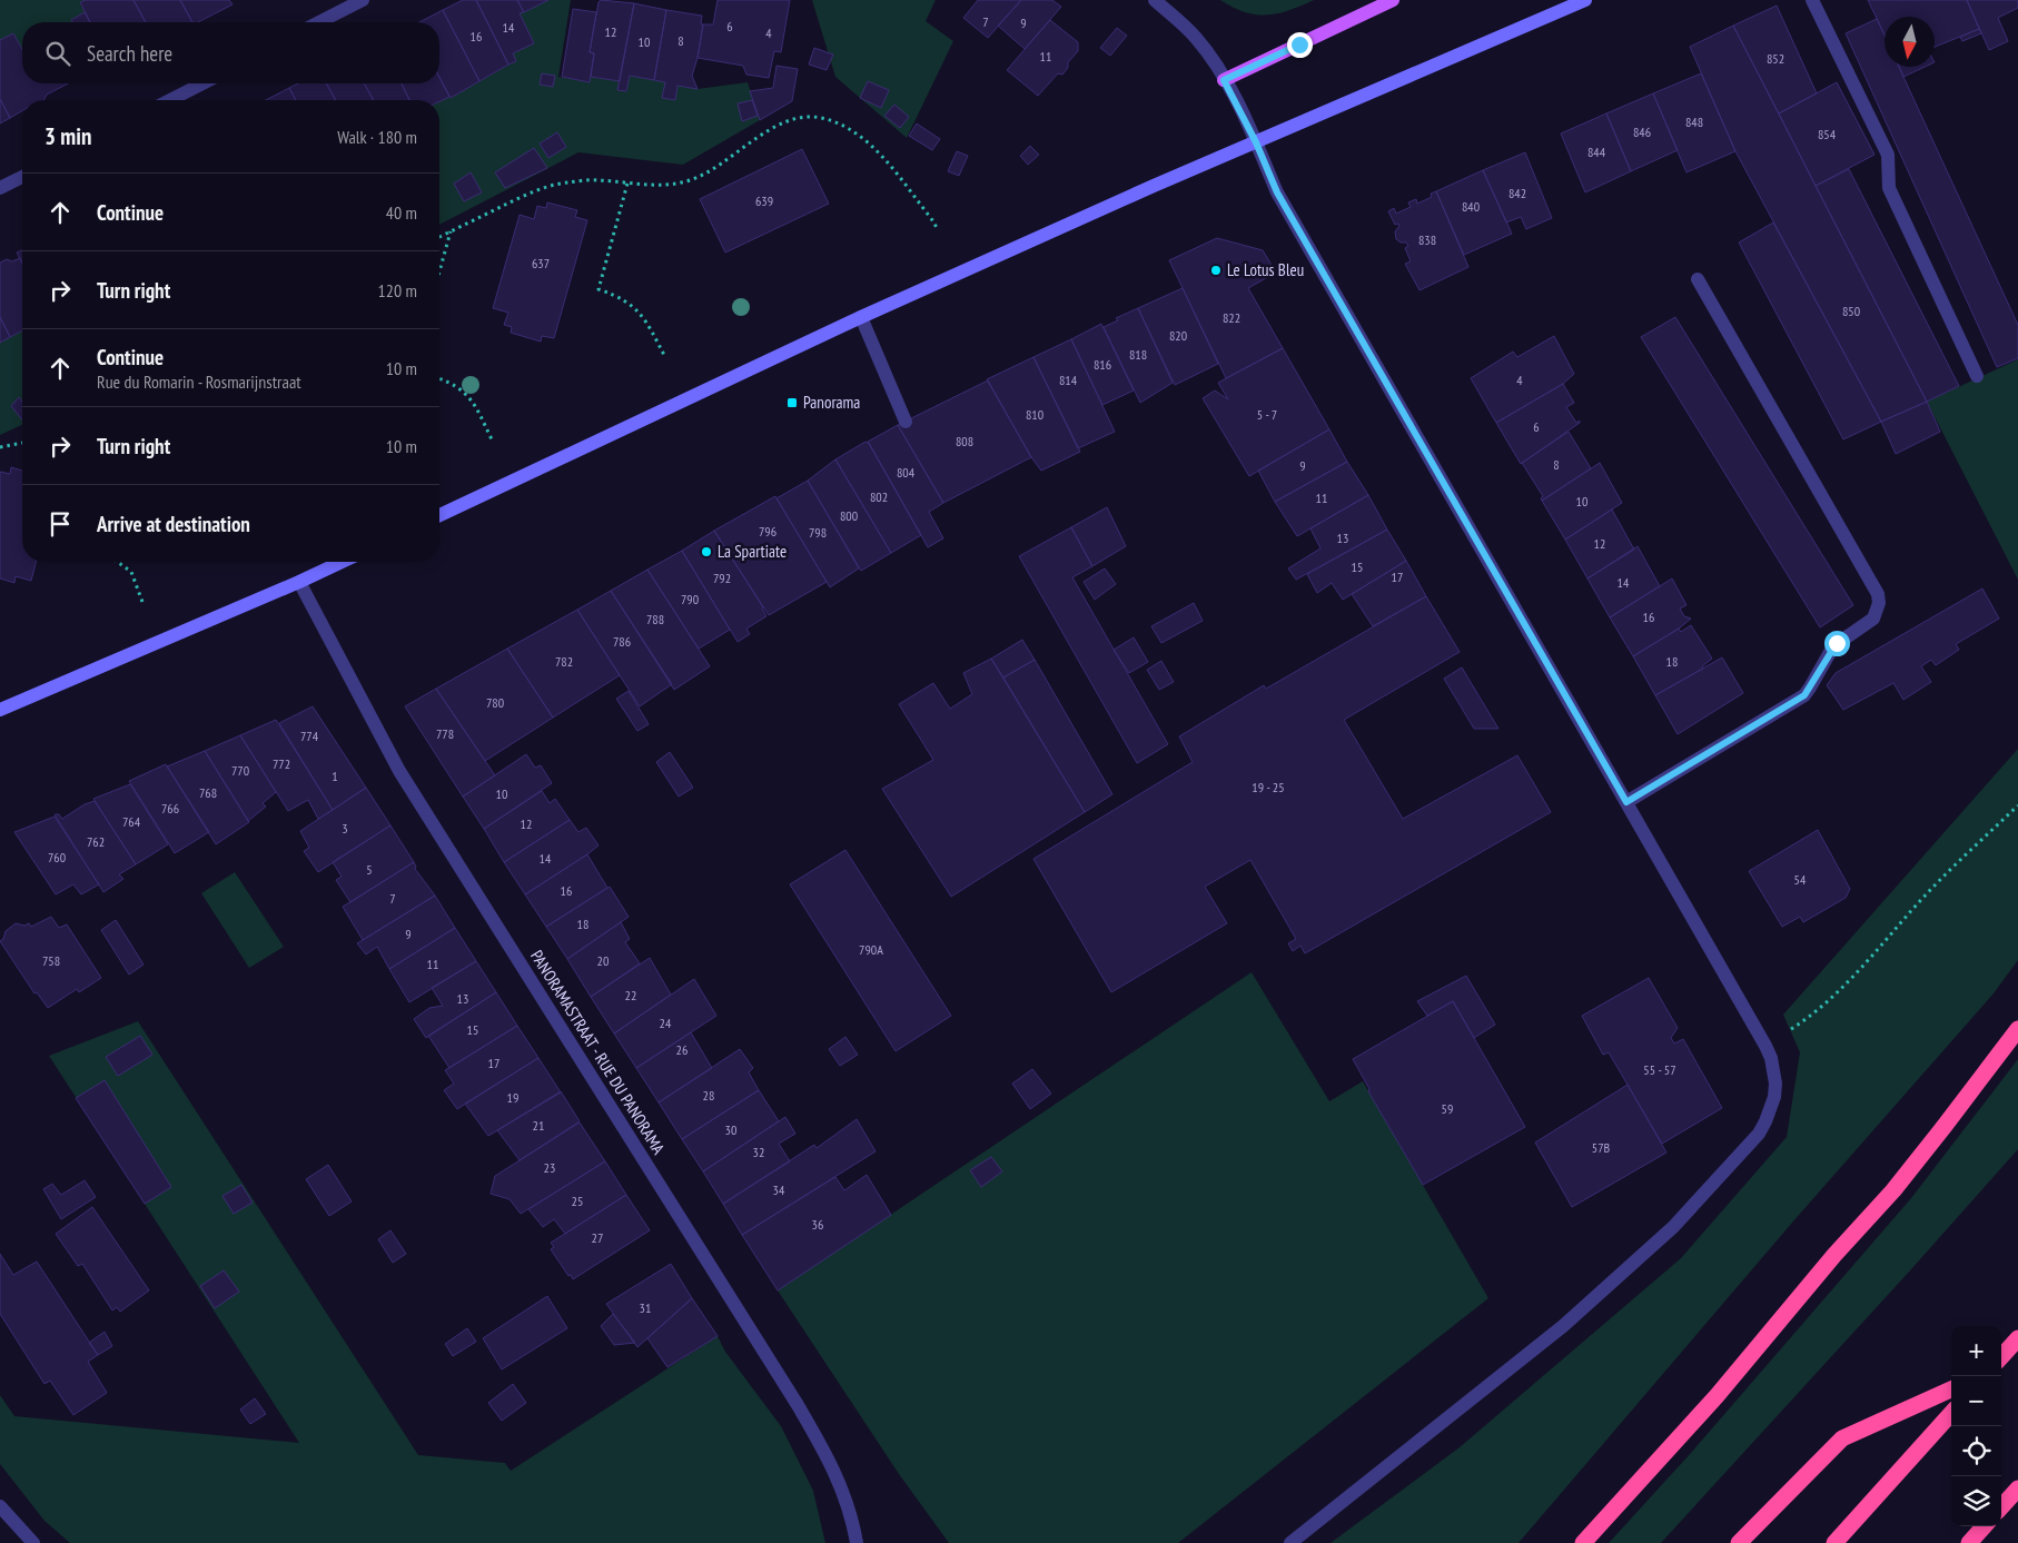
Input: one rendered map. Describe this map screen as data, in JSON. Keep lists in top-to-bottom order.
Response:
{
  "streets": {
    "street": ["PANORAMASTRAAT - RUE DU PANORAMA"]
  },
  "places": {
    "other": ["Le Lotus Bleu", "La Spartiate"],
    "transit": ["Panorama"]
  },
  "house_numbers": [
    "7",
    "9",
    "6",
    "14",
    "12",
    "4",
    "16",
    "8",
    "10",
    "11",
    "852",
    "848",
    "846",
    "854",
    "844",
    "842",
    "639",
    "840",
    "838",
    "637",
    "850",
    "822",
    "820",
    "818",
    "816",
    "814",
    "4",
    "810",
    "5 - 7",
    "6",
    "808",
    "8",
    "9",
    "804",
    "802",
    "11",
    "10",
    "800",
    "796",
    "798",
    "13",
    "12",
    "15",
    "17",
    "792",
    "14",
    "790",
    "16",
    "788",
    "786",
    "782",
    "18",
    "780",
    "778",
    "774",
    "772",
    "770",
    "1",
    "19 - 25",
    "768",
    "10",
    "766",
    "764",
    "12",
    "3",
    "762",
    "760",
    "14",
    "5",
    "54",
    "16",
    "7",
    "18",
    "9",
    "790A",
    "758",
    "20",
    "11",
    "22",
    "13",
    "24",
    "15",
    "26",
    "17",
    "55 - 57",
    "28",
    "19",
    "59",
    "21",
    "30",
    "57B",
    "32",
    "23",
    "34",
    "25",
    "36",
    "27",
    "31"
  ],
  "north": "bottom",
  "page": {
    "search": "Search here",
    "heading": ["3 min", "Walk · 180 m"],
    "list": [
      ["Continue", "40 m"],
      ["Turn right", "120 m"],
      ["Continue", "Rue du Romarin - Rosmarijnstraat", "10 m"],
      ["Turn right", "10 m"],
      "Arrive at destination"
    ],
    "map_buttons": ["+", "−"]
  }
}
